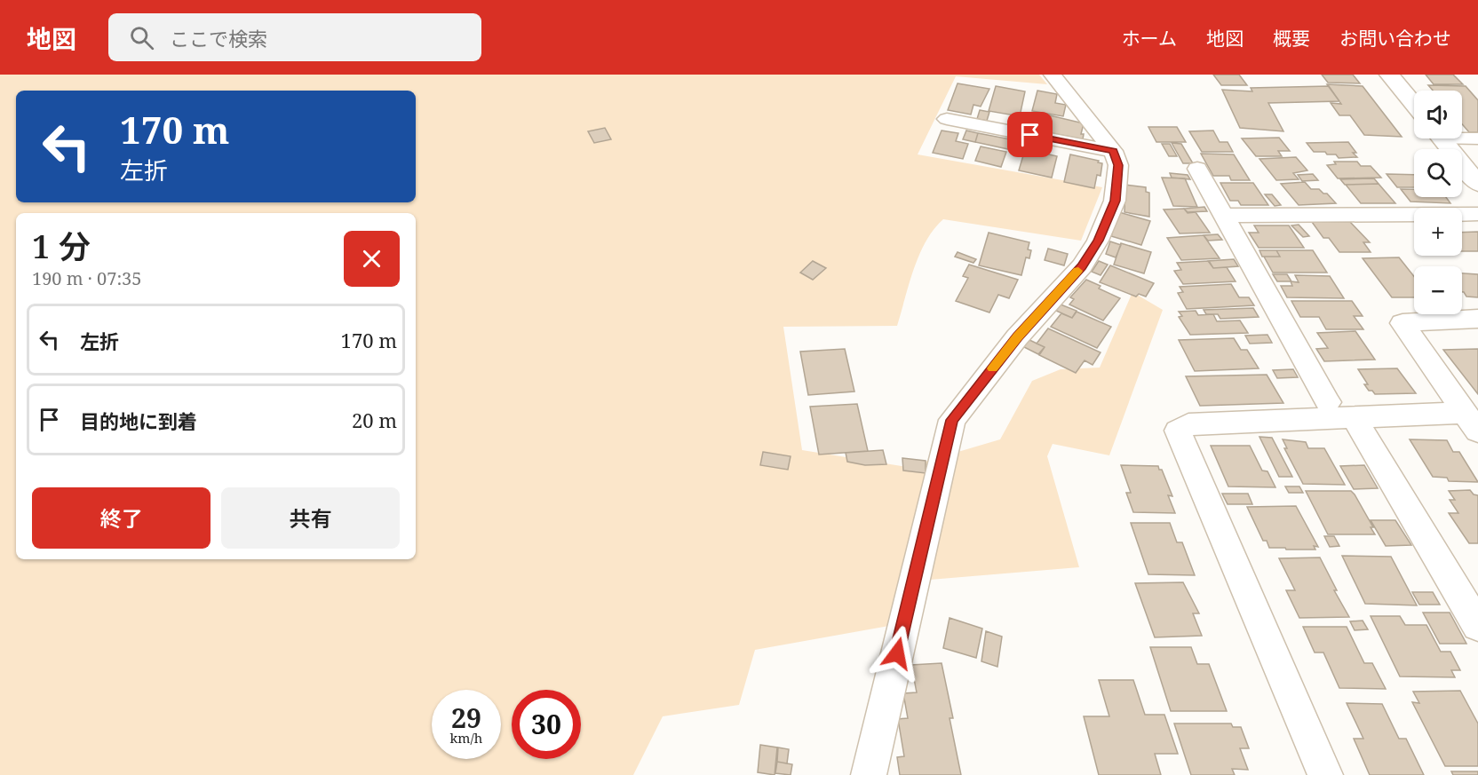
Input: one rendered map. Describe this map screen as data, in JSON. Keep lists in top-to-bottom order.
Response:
{
  "page": {
    "header": "地図",
    "search": "ここで検索",
    "nav": [
      "ホーム",
      "地図",
      "概要",
      "お問い合わせ"
    ],
    "map_buttons": ["+", "−"],
    "turn": ["170 m", "左折"],
    "heading": ["1 分", "190 m · 07:35"],
    "list": [
      {
        "name": "左折",
        "value": "170 m"
      },
      {
        "name": "目的地に到着",
        "value": "20 m"
      }
    ],
    "buttons": ["終了", "共有"],
    "speed": "29 km/h",
    "limit": "30"
  }
}
